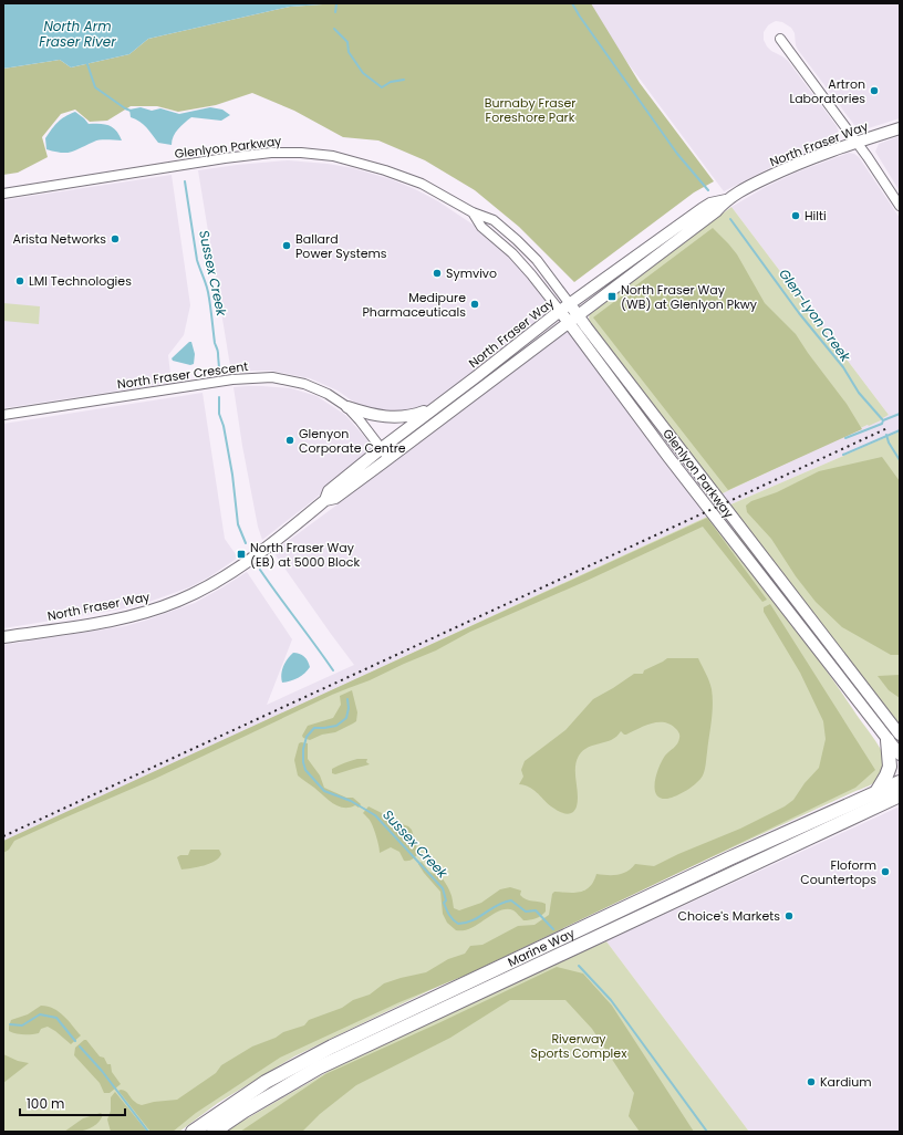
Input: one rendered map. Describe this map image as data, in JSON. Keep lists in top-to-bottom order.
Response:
{
  "streets": {
    "main road": ["Marine Way"],
    "street": ["North Fraser Way", "Glenlyon Parkway", "North Fraser Crescent"]
  },
  "crossings": [
    ["North Fraser Way", "Glenlyon Parkway"],
    ["North Fraser Way", "North Fraser Crescent"]
  ],
  "water": ["North Arm Fraser River", "Sussex Creek", "Glen-Lyon Creek"],
  "parks": ["Burnaby Fraser Foreshore Park", "Riverway Sports Complex"],
  "places": {
    "other": [
      "Artron Laboratories",
      "Hilti",
      "Arista Networks",
      "Ballard Power Systems",
      "Symvivo",
      "LMI Technologies",
      "Medipure Pharmaceuticals",
      "Glenyon Corporate Centre",
      "Floform Countertops",
      "Choice's Markets",
      "Kardium"
    ],
    "transit": ["North Fraser Way (WB) at Glenlyon Pkwy", "North Fraser Way (EB) at 5000 Block"]
  },
  "scale_bar": "100 m"
}
